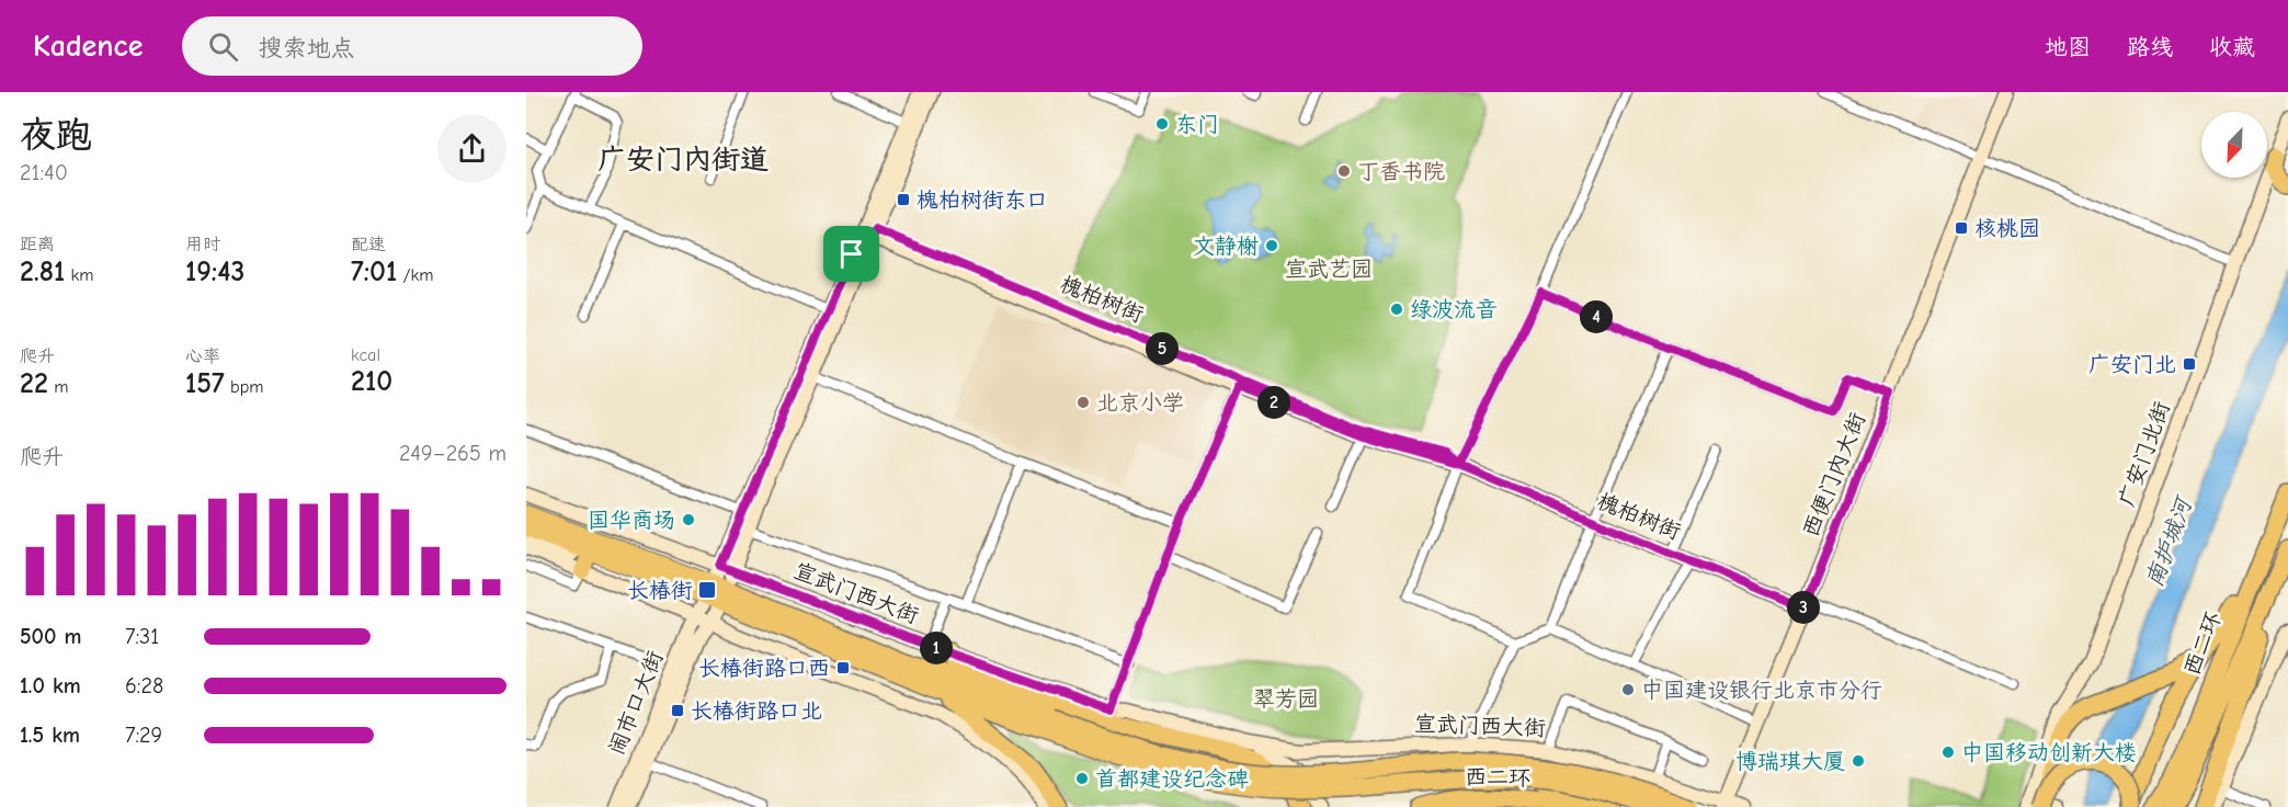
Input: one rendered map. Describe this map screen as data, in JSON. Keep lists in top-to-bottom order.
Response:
{
  "streets": {
    "highway": ["宣武门西大街", "西二环"],
    "street": [
      "槐柏树街",
      "广安门北街",
      "西便门内大街",
      "闹市口大街"
    ]
  },
  "crossings": [
    ["槐柏树街", "西便门内大街"],
    ["西便门内大街", "宣武门西大街"],
    ["宣武门西大街", "闹市口大街"]
  ],
  "districts": ["广安门内街道"],
  "water": ["南护城河"],
  "parks": ["宣武艺园", "翠芳园"],
  "places": {
    "other": [
      "东门",
      "丁香书院",
      "文静榭",
      "绿波流音",
      "北京小学",
      "国华商场",
      "中国建设银行北京市分行",
      "中国移动创新大楼",
      "博瑞琪大厦",
      "首都建设纪念碑"
    ],
    "transit": [
      "槐柏树街东口",
      "核桃园",
      "广安门北",
      "长椿街",
      "长椿街路口西",
      "长椿街路口北"
    ]
  },
  "north": "bottom left",
  "page": {
    "header": "Kadence",
    "search": "搜索地点",
    "nav": ["地图", "路线", "收藏"],
    "heading": ["夜跑", "21:40"],
    "stats": [
      ["距离", "2.81 km"],
      ["用时", "19:43"],
      ["配速", "7:01 /km"],
      ["爬升", "22 m"],
      ["心率", "157 bpm"],
      ["kcal", "210"]
    ],
    "pins": [
      "4",
      "5",
      "2",
      "3",
      "1"
    ],
    "chart": ["爬升", "249–265 m"],
    "list": [
      {
        "name": "500 m",
        "note": "7:31"
      },
      {
        "name": "1.0 km",
        "note": "6:28"
      },
      {
        "name": "1.5 km",
        "note": "7:29"
      }
    ]
  }
}
